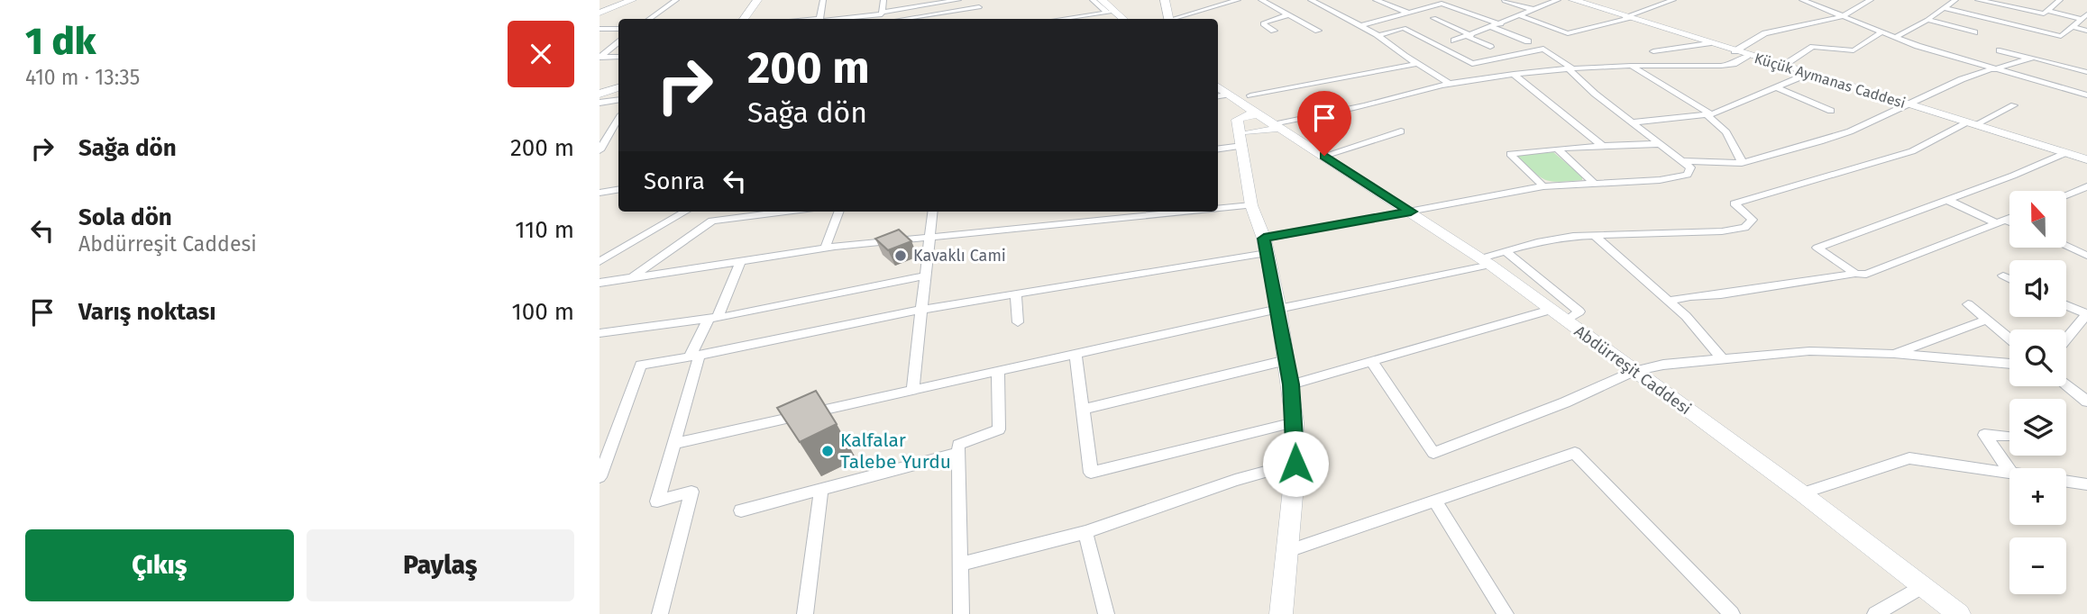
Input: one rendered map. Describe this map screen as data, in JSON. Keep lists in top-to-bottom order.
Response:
{
  "streets": {
    "street": ["Küçük Aymanas Caddesi", "Abdürreşit Caddesi"]
  },
  "places": ["Kavaklı Cami", "Kalfalar Talebe Yurdu"],
  "north": "top",
  "page": {
    "heading": ["1 dk", "410 m · 13:35"],
    "turn": ["200 m", "Sağa dön"],
    "list": [
      {
        "name": "Sağa dön",
        "value": "200 m"
      },
      {
        "name": "Sola dön",
        "note": "Abdürreşit Caddesi",
        "value": "110 m"
      },
      {
        "name": "Varış noktası",
        "value": "100 m"
      }
    ],
    "then": "Sonra",
    "map_buttons": ["+", "−"],
    "buttons": ["Çıkış", "Paylaş"]
  }
}
